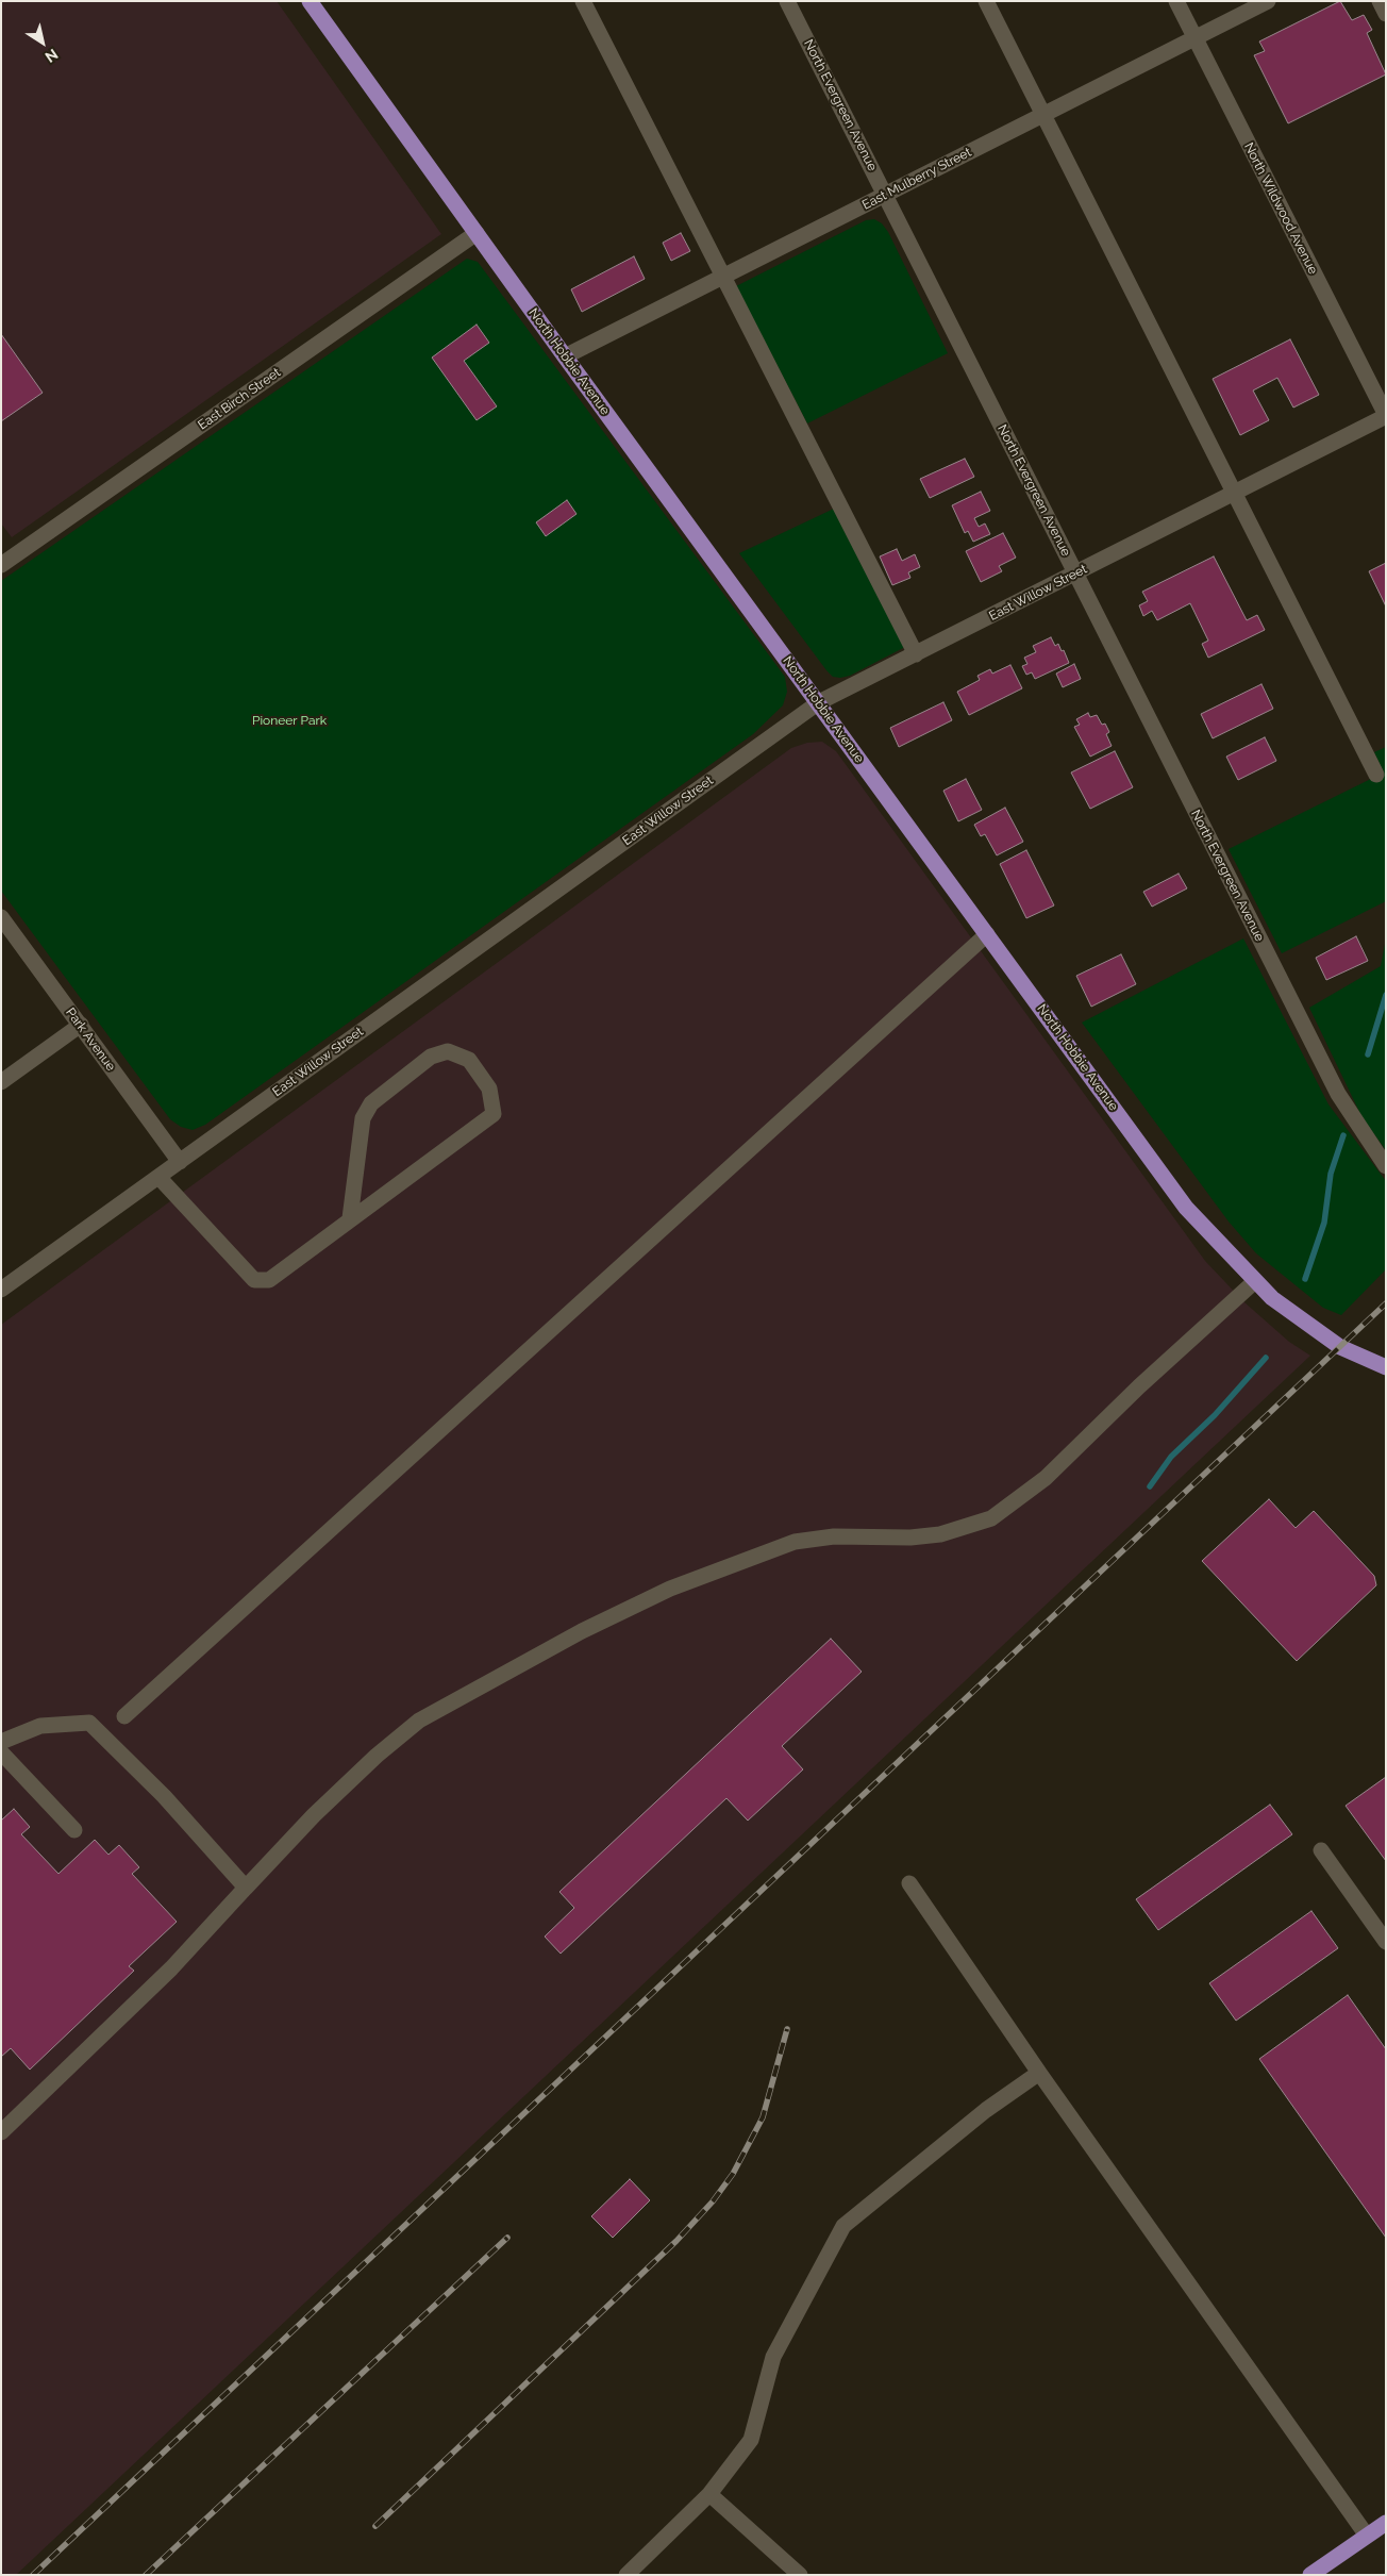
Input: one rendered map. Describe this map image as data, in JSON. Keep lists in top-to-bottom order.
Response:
{
  "streets": {
    "main road": ["North Hobbie Avenue"],
    "street": [
      "North Evergreen Avenue",
      "East Mulberry Street",
      "North Wildwood Avenue",
      "East Birch Street",
      "East Willow Street",
      "Park Avenue"
    ]
  },
  "crossings": [
    ["North Evergreen Avenue", "East Mulberry Street"],
    ["North Evergreen Avenue", "East Willow Street"],
    ["East Mulberry Street", "North Wildwood Avenue"],
    ["East Mulberry Street", "North Hobbie Avenue"],
    ["North Wildwood Avenue", "East Willow Street"],
    ["North Hobbie Avenue", "East Birch Street"],
    ["North Hobbie Avenue", "East Willow Street"],
    ["East Willow Street", "Park Avenue"]
  ],
  "parks": ["Pioneer Park"],
  "north": "bottom right"
}
